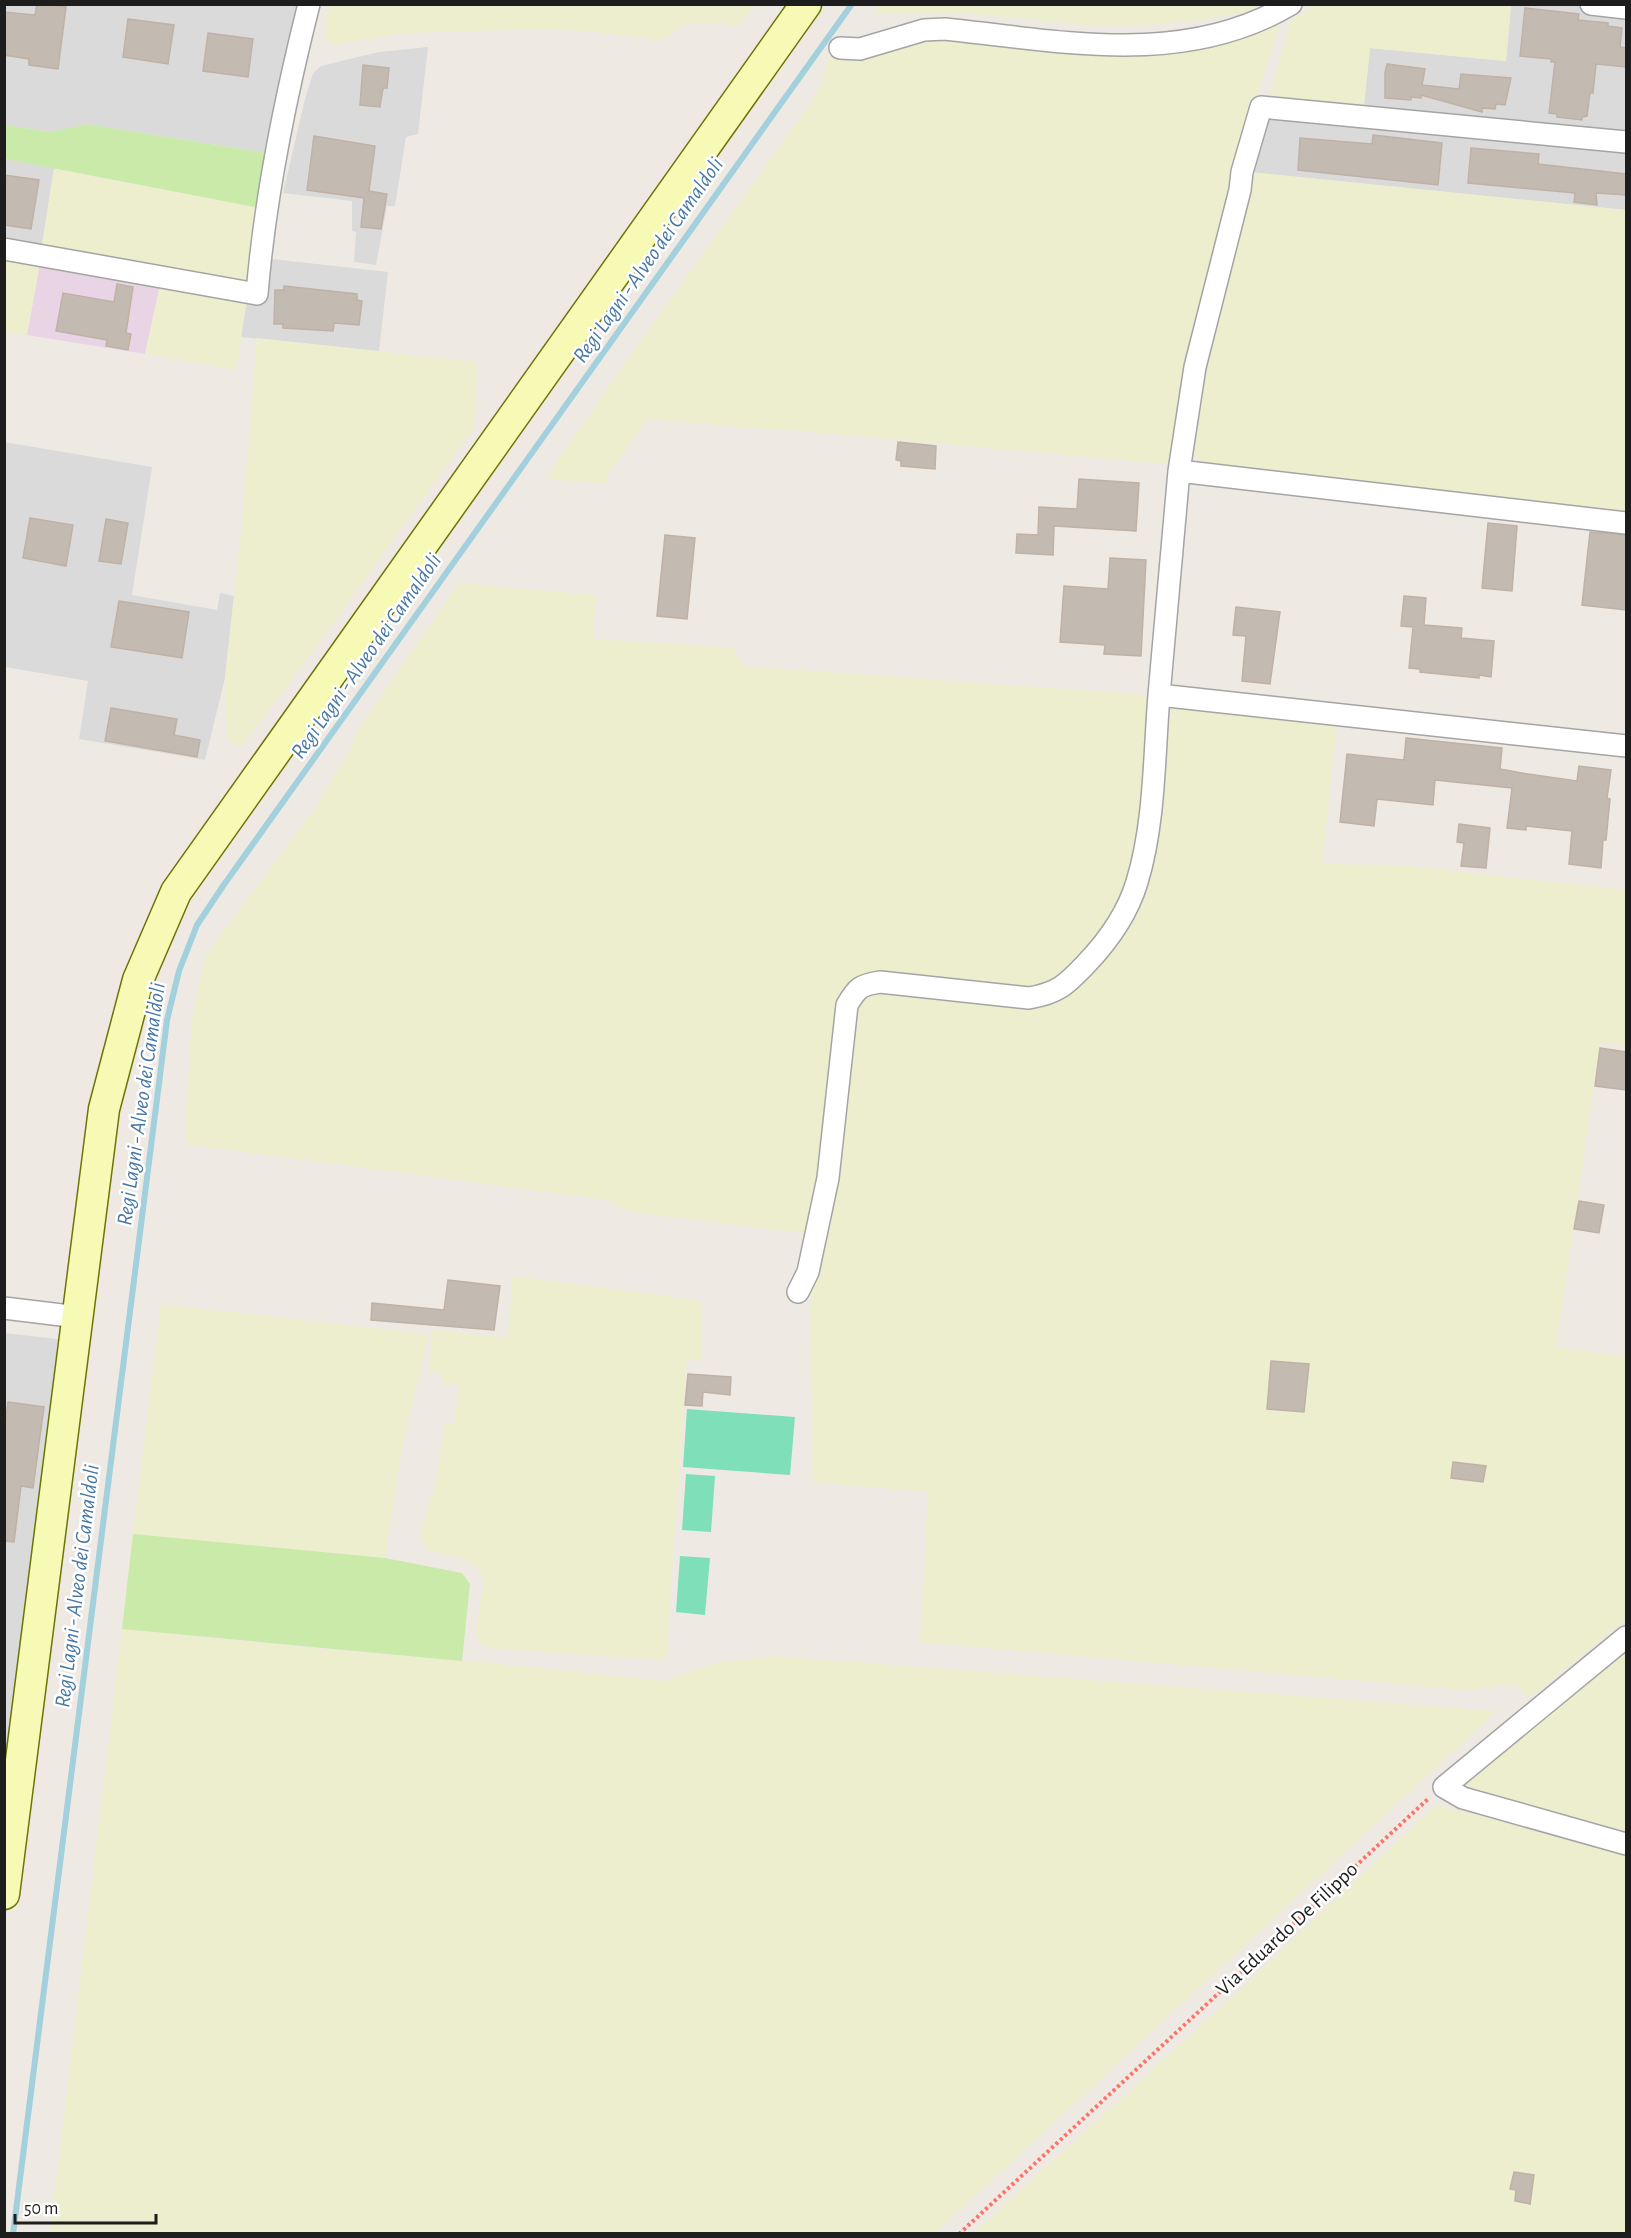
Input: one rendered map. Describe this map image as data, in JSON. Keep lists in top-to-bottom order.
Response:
{
  "streets": {
    "path": ["Via Eduardo De Filippo"]
  },
  "water": ["Regi Lagni - Alveo dei Camaldoli"],
  "scale_bar": "50 m"
}
